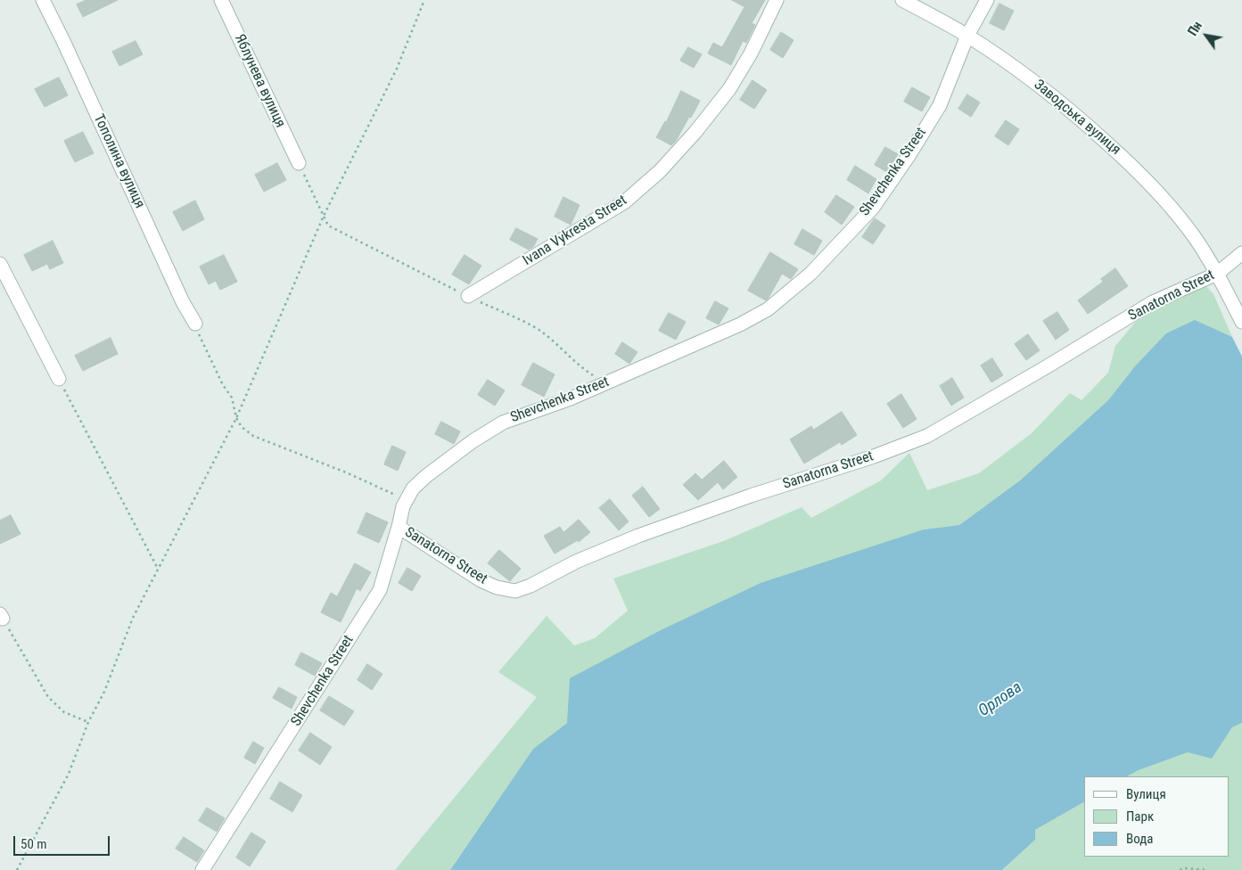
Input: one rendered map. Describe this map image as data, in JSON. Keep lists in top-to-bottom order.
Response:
{
  "streets": {
    "street": [
      "Яблунева вулиця",
      "Заводська вулиця",
      "Тополина вулиця",
      "Shevchenka Street",
      "Ivana Vykresta Street",
      "Sanatorna Street"
    ]
  },
  "crossings": [
    ["Заводська вулиця", "Shevchenka Street"],
    ["Заводська вулиця", "Sanatorna Street"],
    ["Shevchenka Street", "Sanatorna Street"]
  ],
  "water": ["Орлова"],
  "legend": ["Вулиця", "Парк", "Вода"],
  "scale_bar": "50 m",
  "north": "top left"
}
